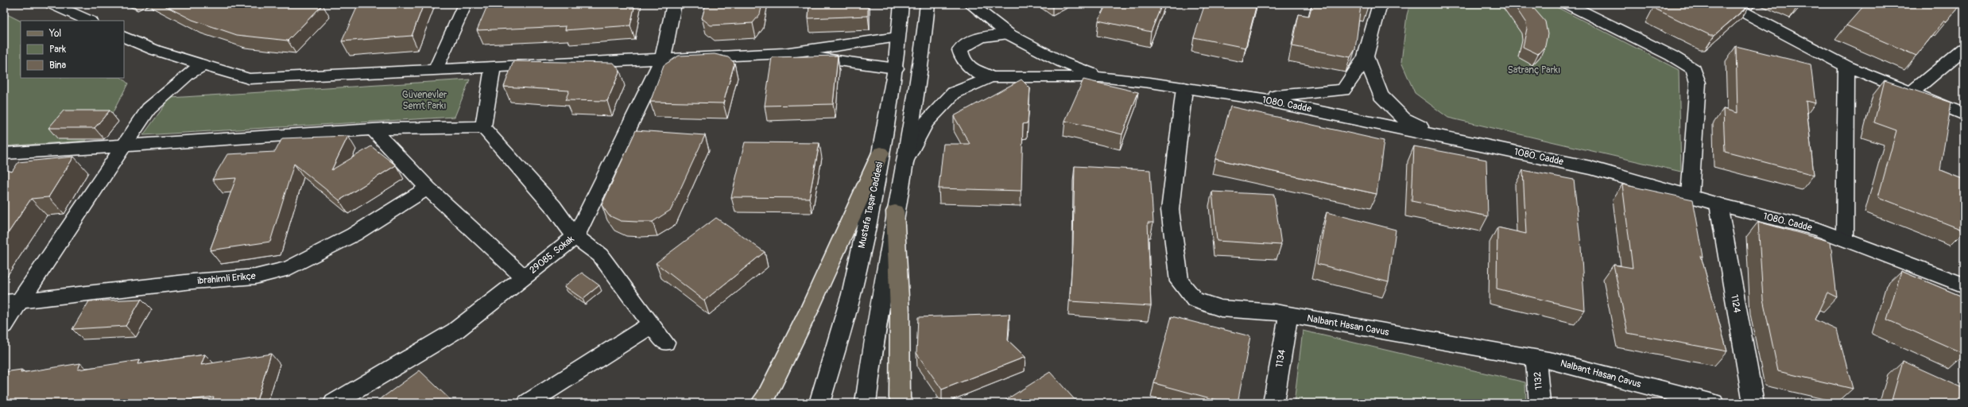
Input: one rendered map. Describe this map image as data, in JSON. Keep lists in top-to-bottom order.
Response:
{
  "streets": {
    "street": [
      "1080. Cadde",
      "Mustafa Taşar Caddesi",
      "29085. Sokak",
      "ibrahimli Erikçe",
      "1124",
      "Nalbant Hasan Cavus",
      "1134",
      "1132"
    ]
  },
  "crossings": [
    ["1080. Cadde", "1124"],
    ["1080. Cadde", "Nalbant Hasan Cavus"],
    ["Nalbant Hasan Cavus", "1134"],
    ["Nalbant Hasan Cavus", "1132"]
  ],
  "parks": ["Satranç Parkı", "Güvenevler Semt Parkı"],
  "legend": ["Yol", "Park", "Bina"]
}
